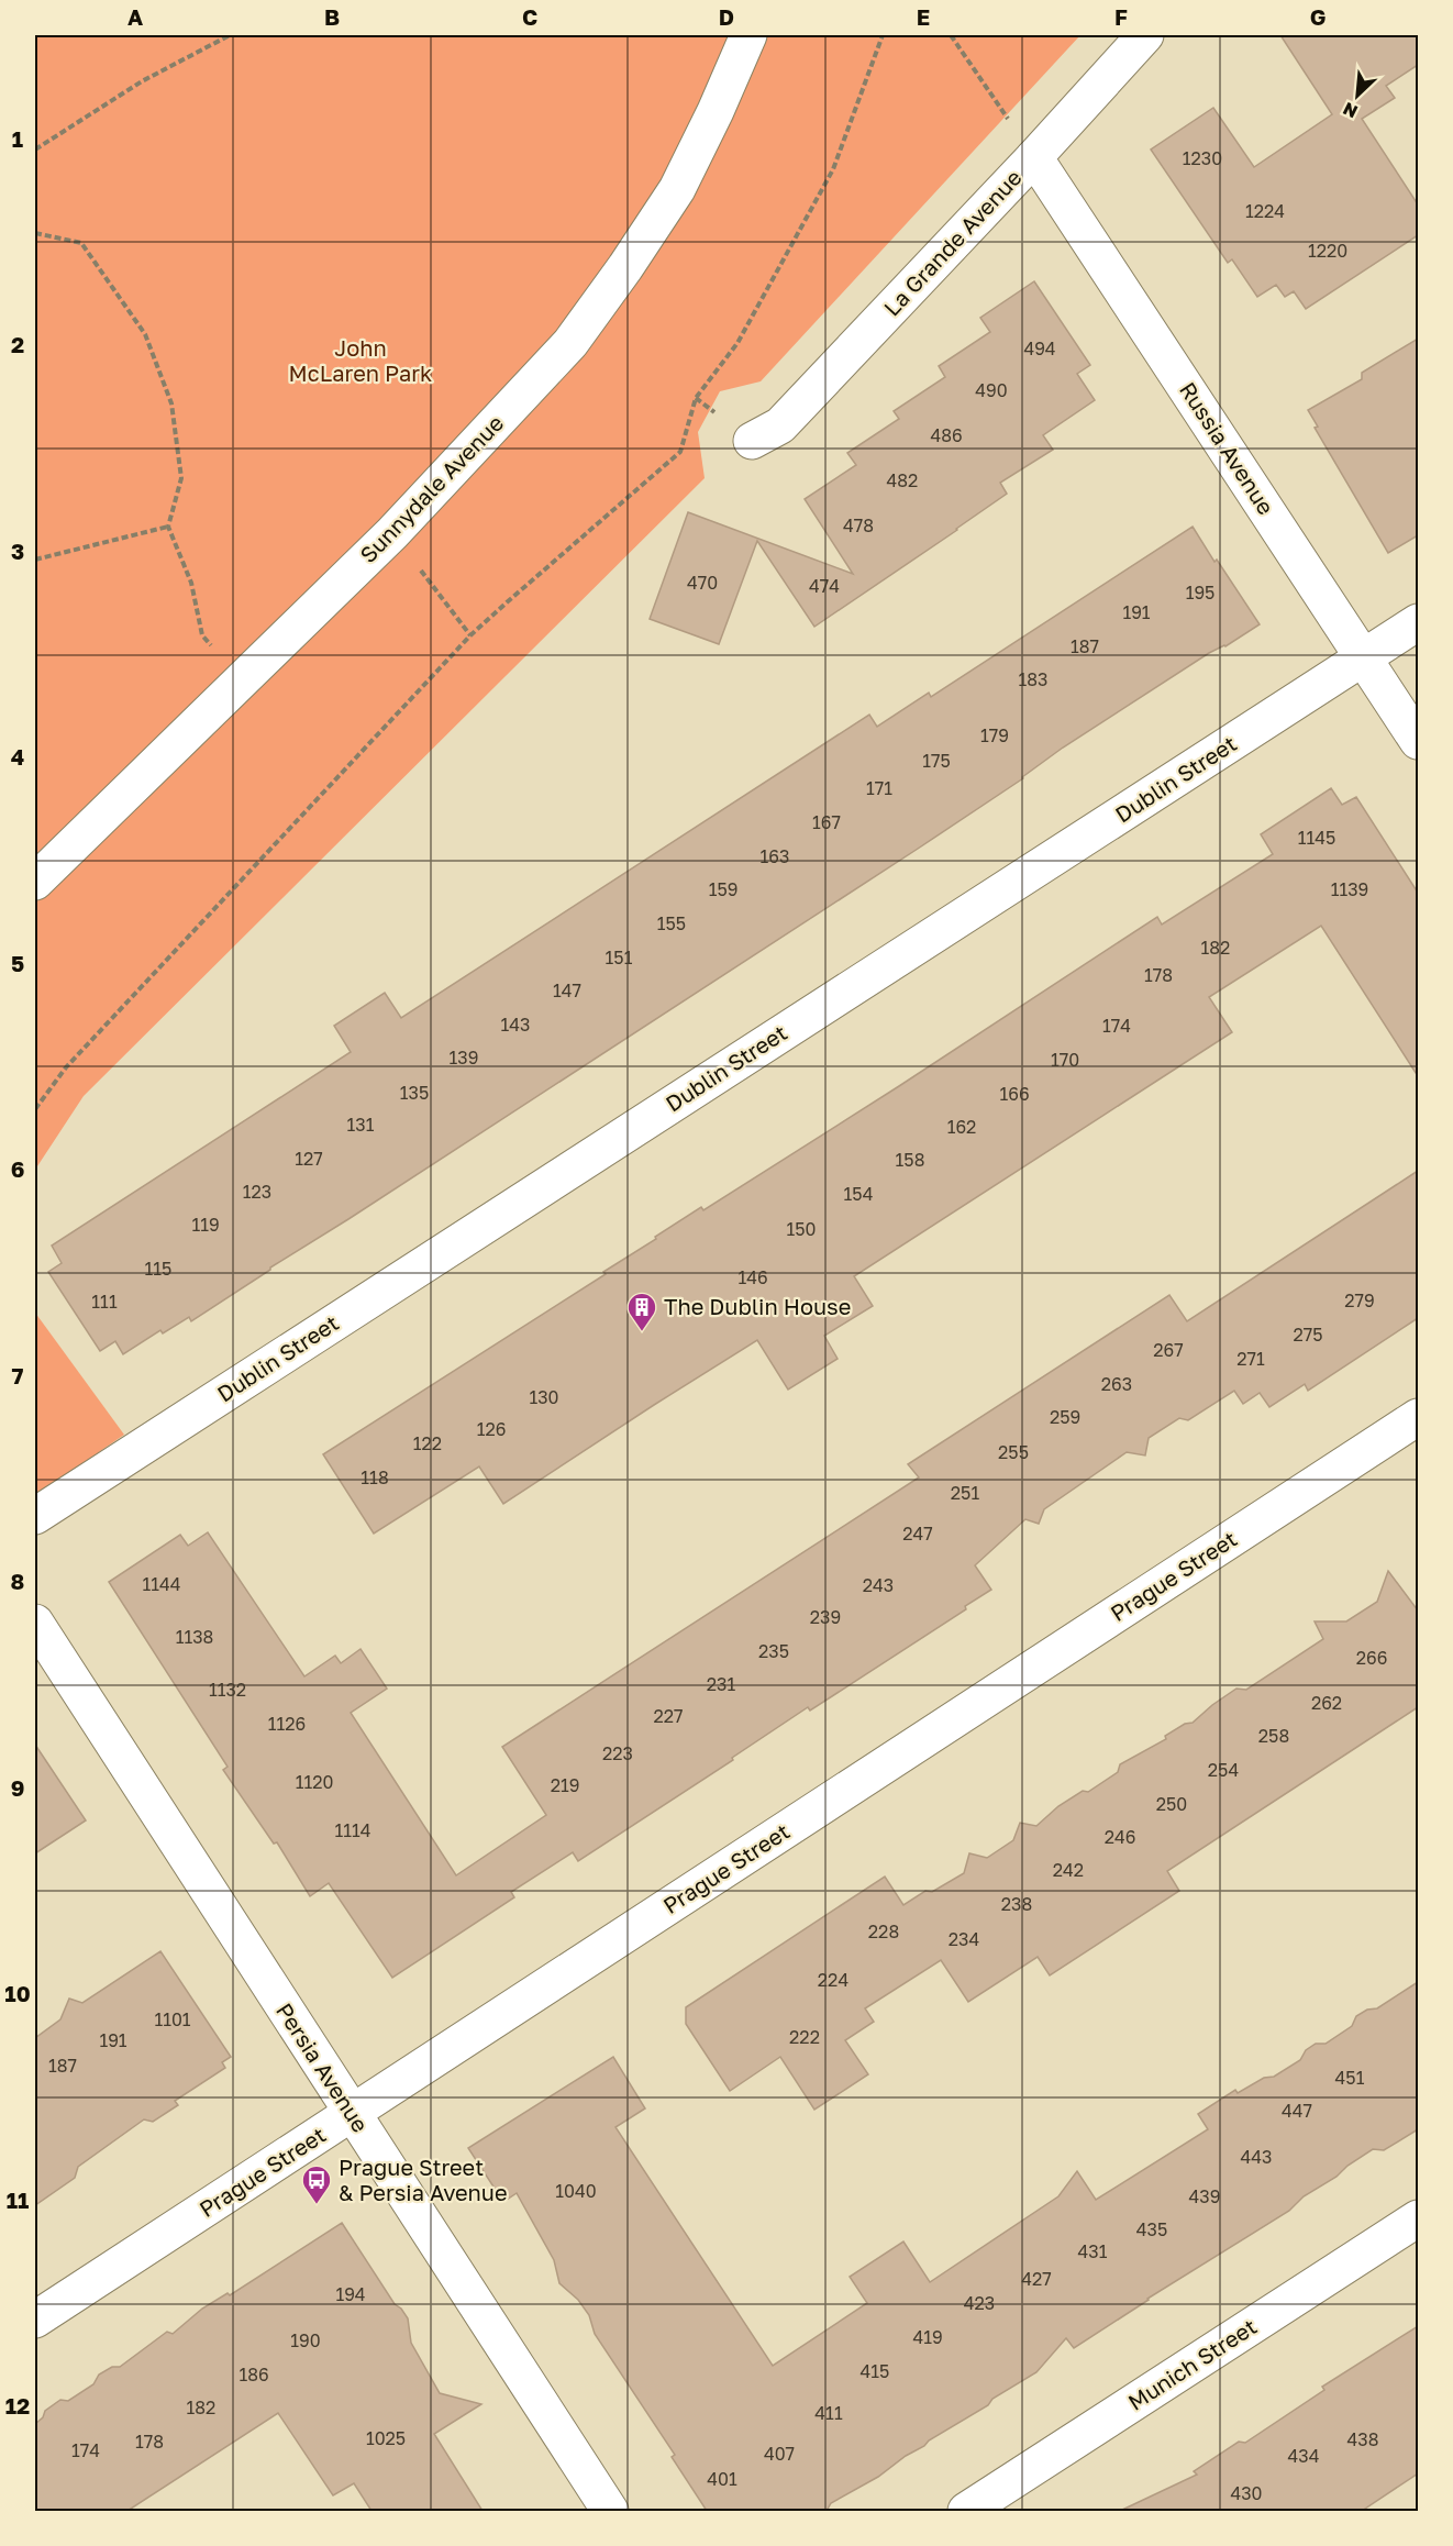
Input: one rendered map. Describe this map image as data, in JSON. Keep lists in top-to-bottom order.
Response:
{
  "streets": {
    "street": [
      "La Grande Avenue",
      "Russia Avenue",
      "Sunnydale Avenue",
      "Dublin Street",
      "Prague Street",
      "Persia Avenue",
      "Munich Street"
    ]
  },
  "crossings": [
    ["La Grande Avenue", "Russia Avenue"],
    ["Russia Avenue", "Dublin Street"],
    ["Prague Street", "Persia Avenue"]
  ],
  "parks": ["John McLaren Park"],
  "places": {
    "building": ["The Dublin House"],
    "bus stop": ["Prague Street & Persia Avenue"]
  },
  "house_numbers": [
    "1230",
    "1224",
    "1220",
    "494",
    "490",
    "486",
    "482",
    "478",
    "470",
    "474",
    "195",
    "191",
    "187",
    "183",
    "179",
    "175",
    "171",
    "167",
    "1145",
    "163",
    "159",
    "1139",
    "155",
    "182",
    "151",
    "178",
    "147",
    "143",
    "174",
    "139",
    "170",
    "135",
    "166",
    "131",
    "162",
    "127",
    "158",
    "123",
    "154",
    "119",
    "150",
    "115",
    "146",
    "279",
    "111",
    "275",
    "267",
    "271",
    "263",
    "130",
    "259",
    "126",
    "122",
    "255",
    "118",
    "251",
    "247",
    "1144",
    "243",
    "239",
    "1138",
    "235",
    "266",
    "231",
    "1132",
    "262",
    "227",
    "1126",
    "258",
    "223",
    "254",
    "1120",
    "219",
    "250",
    "1114",
    "246",
    "242",
    "238",
    "228",
    "234",
    "224",
    "1101",
    "222",
    "191",
    "187",
    "451",
    "447",
    "443",
    "1040",
    "439",
    "435",
    "431",
    "427",
    "194",
    "423",
    "419",
    "190",
    "415",
    "186",
    "182",
    "411",
    "1025",
    "438",
    "178",
    "174",
    "407",
    "434",
    "401",
    "430"
  ],
  "north": "bottom left",
  "grid": {
    "columns": [
      "A",
      "B",
      "C",
      "D",
      "E",
      "F",
      "G"
    ],
    "rows": [
      "1",
      "2",
      "3",
      "4",
      "5",
      "6",
      "7",
      "8",
      "9",
      "10",
      "11",
      "12"
    ]
  }
}
